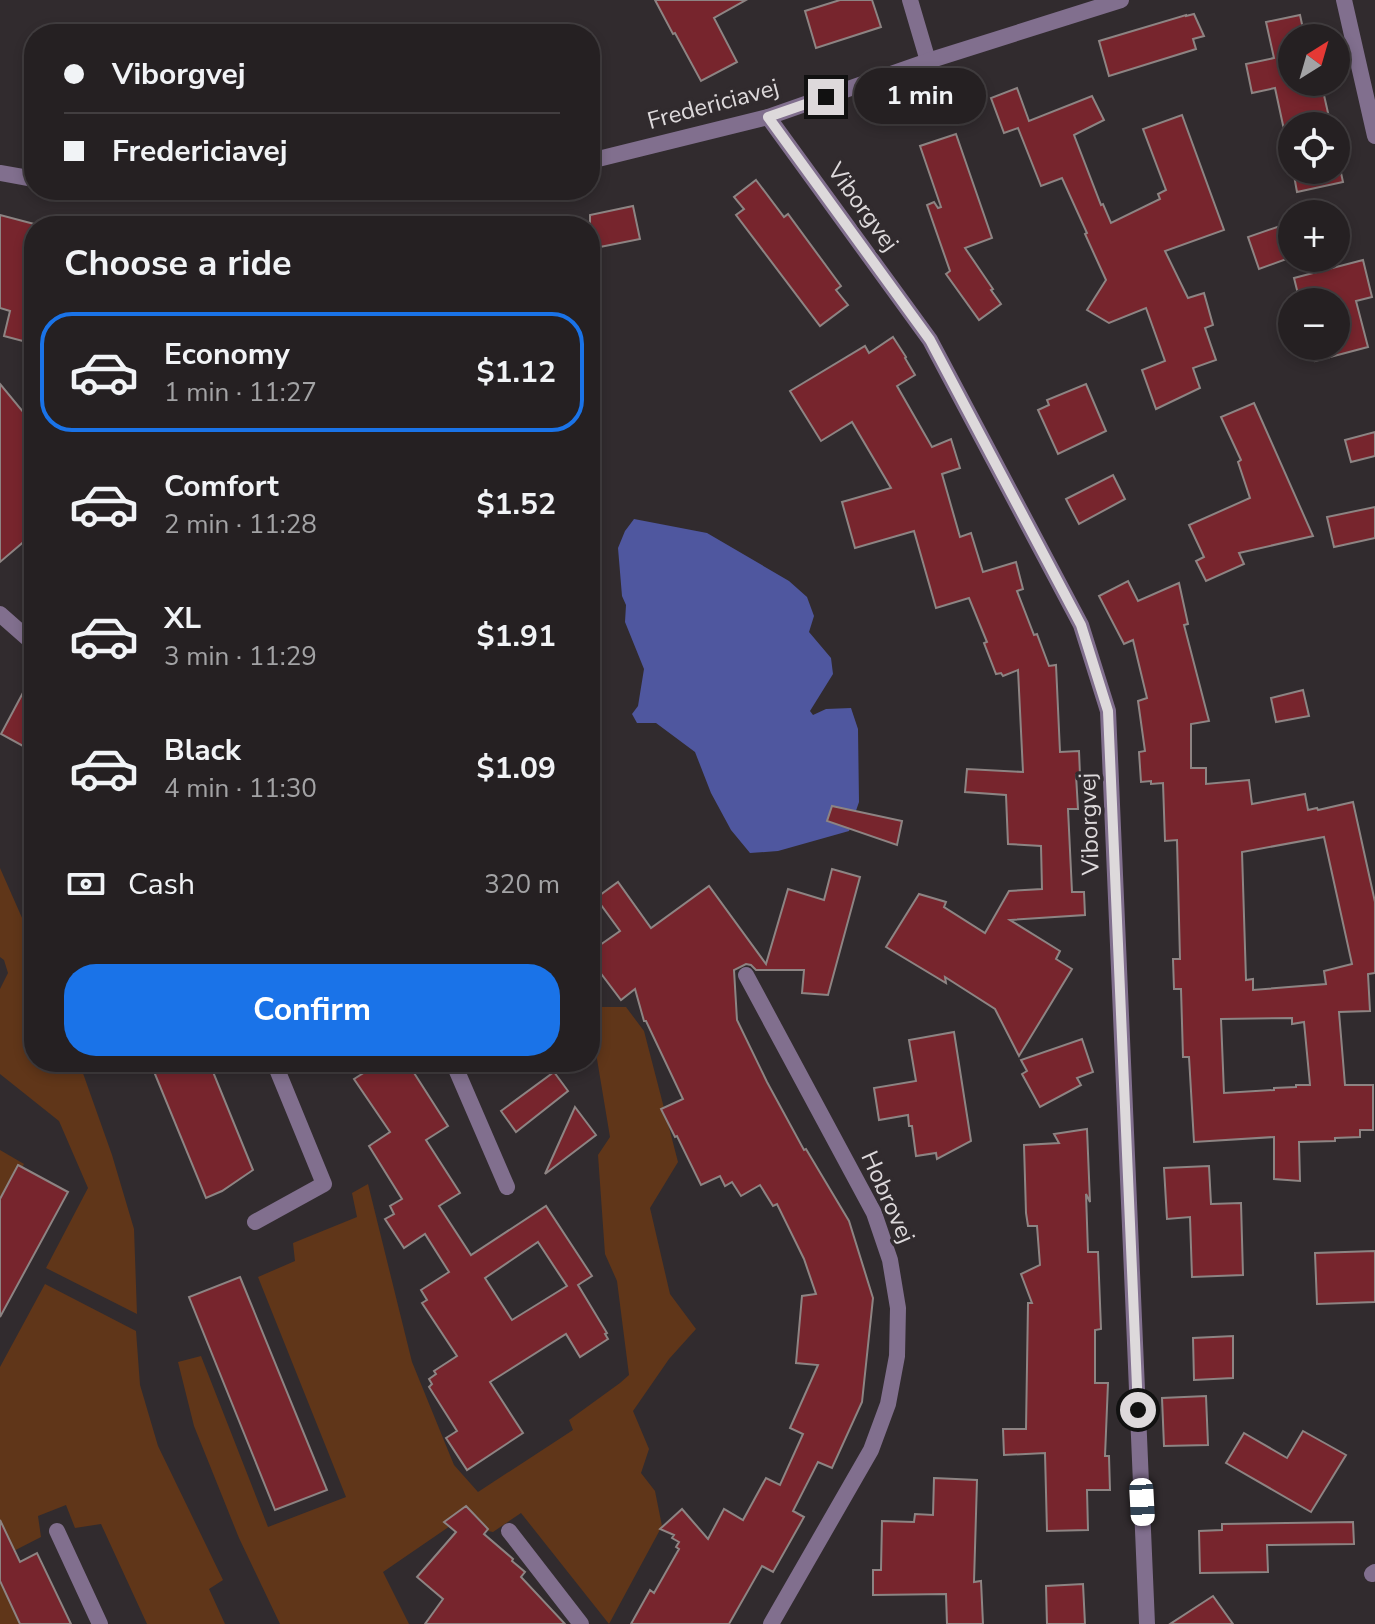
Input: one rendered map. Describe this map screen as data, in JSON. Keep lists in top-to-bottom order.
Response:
{
  "streets": {
    "street": ["Fredericiavej", "Viborgvej", "Hobrovej"]
  },
  "crossings": [
    ["Fredericiavej", "Viborgvej"]
  ],
  "north": "top right",
  "page": {
    "map_buttons": ["+", "−"],
    "banner": ["Viborgvej", "Fredericiavej"],
    "bubble": "1 min",
    "heading": "Choose a ride",
    "list": [
      {
        "name": "Economy",
        "note": "1 min · 11:27",
        "value": "$1.12"
      },
      {
        "name": "Comfort",
        "note": "2 min · 11:28",
        "value": "$1.52"
      },
      {
        "name": "XL",
        "note": "3 min · 11:29",
        "value": "$1.91"
      },
      {
        "name": "Black",
        "note": "4 min · 11:30",
        "value": "$1.09"
      }
    ],
    "pay": ["Cash", "320 m"],
    "buttons": "Confirm"
  }
}
